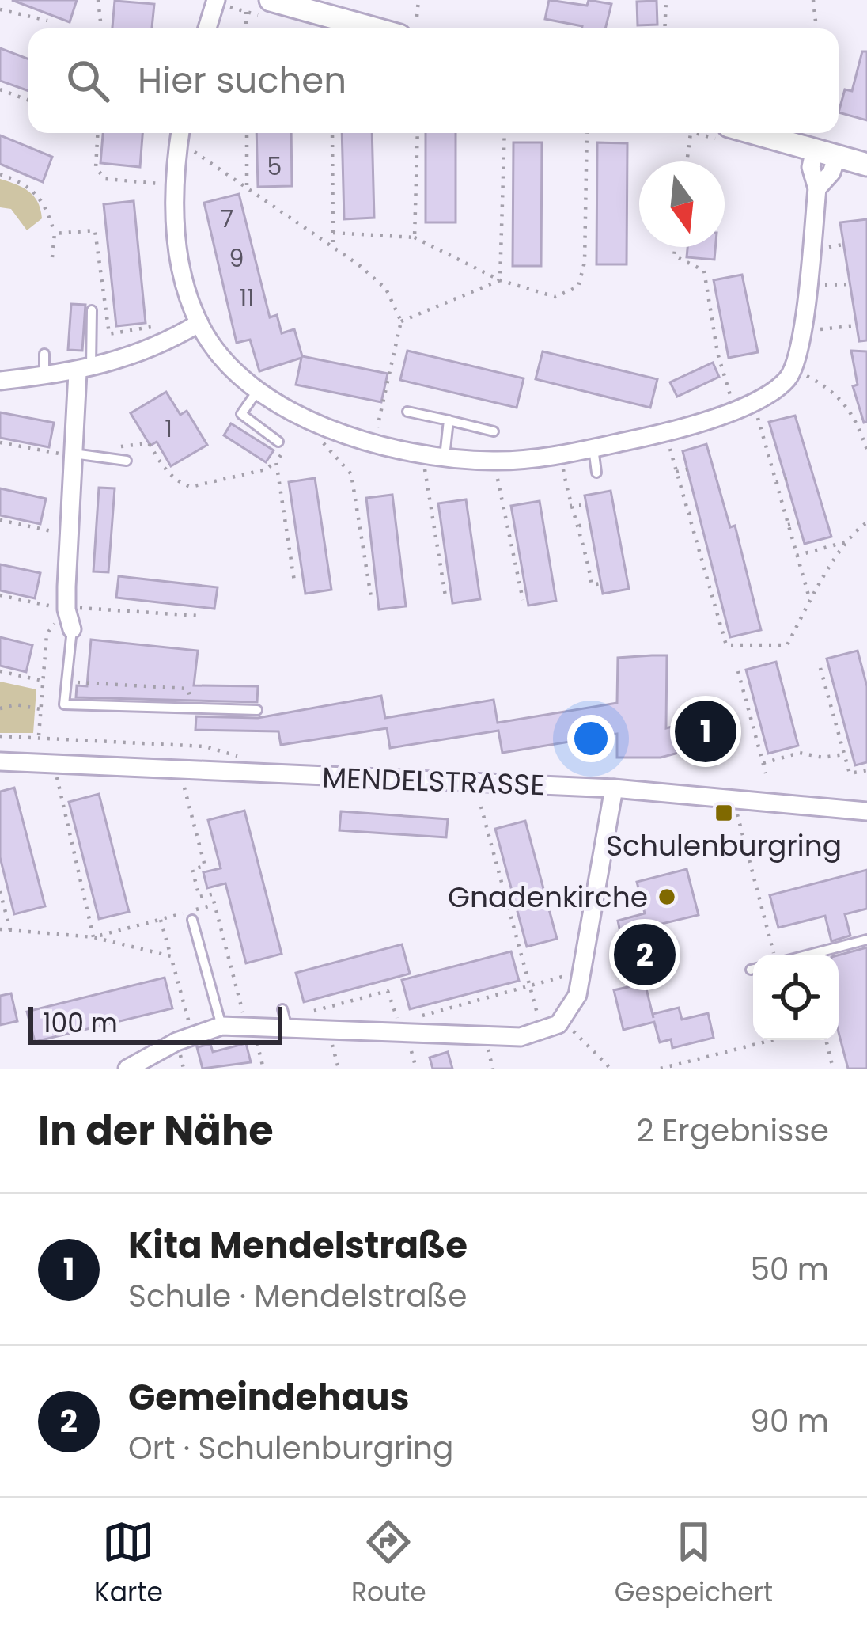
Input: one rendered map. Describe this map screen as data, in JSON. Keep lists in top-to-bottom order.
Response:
{
  "streets": {
    "street": ["MENDELSTRASSE"]
  },
  "places": {
    "transit": ["Schulenburgring"],
    "other": ["Gnadenkirche"]
  },
  "house_numbers": [
    "5",
    "7",
    "9",
    "11",
    "1"
  ],
  "scale_bar": "100 m",
  "north": "bottom",
  "page": {
    "search": "Hier suchen",
    "pins": ["1", "2"],
    "scale": "100 m",
    "heading": ["In der Nähe", "2 Ergebnisse"],
    "list": [
      {
        "mark": "1",
        "name": "Kita Mendelstraße",
        "note": "Schule · Mendelstraße",
        "value": "50 m"
      },
      {
        "mark": "2",
        "name": "Gemeindehaus",
        "note": "Ort · Schulenburgring",
        "value": "90 m"
      }
    ],
    "nav": ["Karte", "Route", "Gespeichert"]
  }
}
